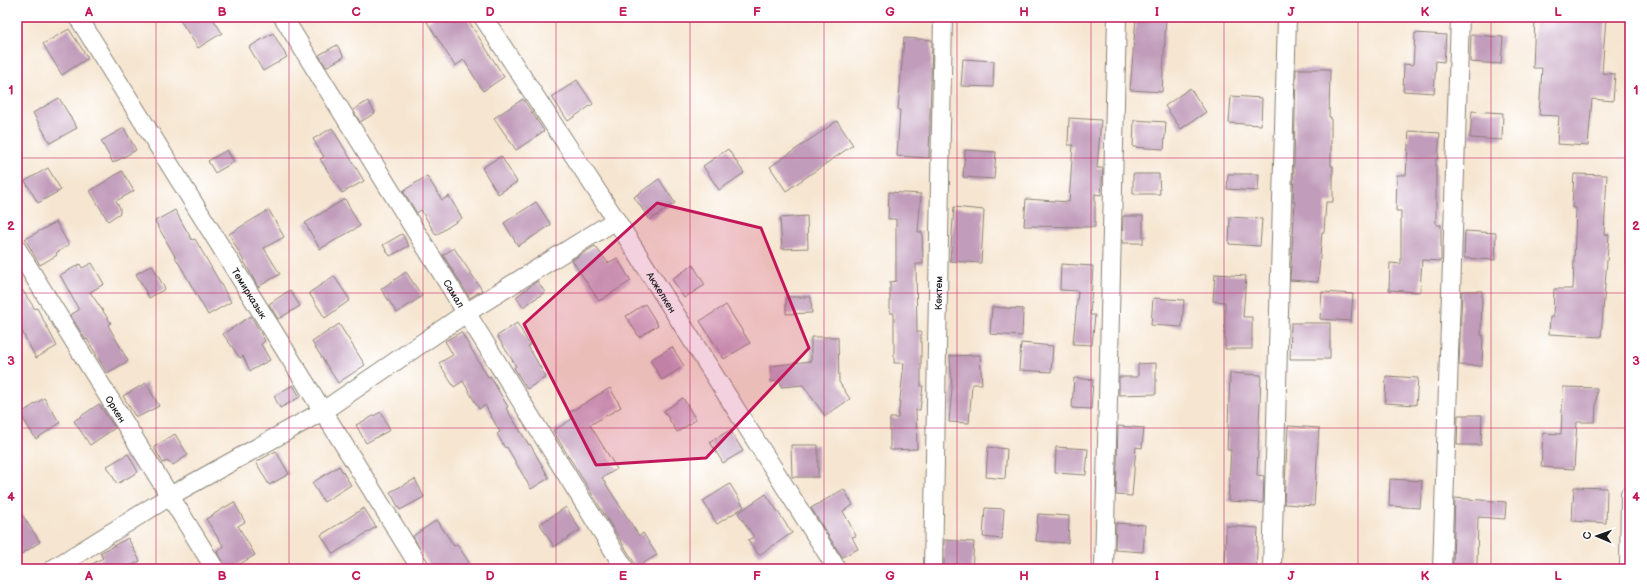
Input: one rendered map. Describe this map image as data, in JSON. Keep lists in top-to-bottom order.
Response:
{
  "streets": {
    "street": [
      "Акжелкен",
      "Темирказык",
      "Самал",
      "Көктем",
      "Оркен"
    ]
  },
  "north": "left",
  "grid": {
    "columns": [
      "A",
      "B",
      "C",
      "D",
      "E",
      "F",
      "G",
      "H",
      "I",
      "J",
      "K",
      "L"
    ],
    "rows": [
      "1",
      "2",
      "3",
      "4"
    ]
  }
}
